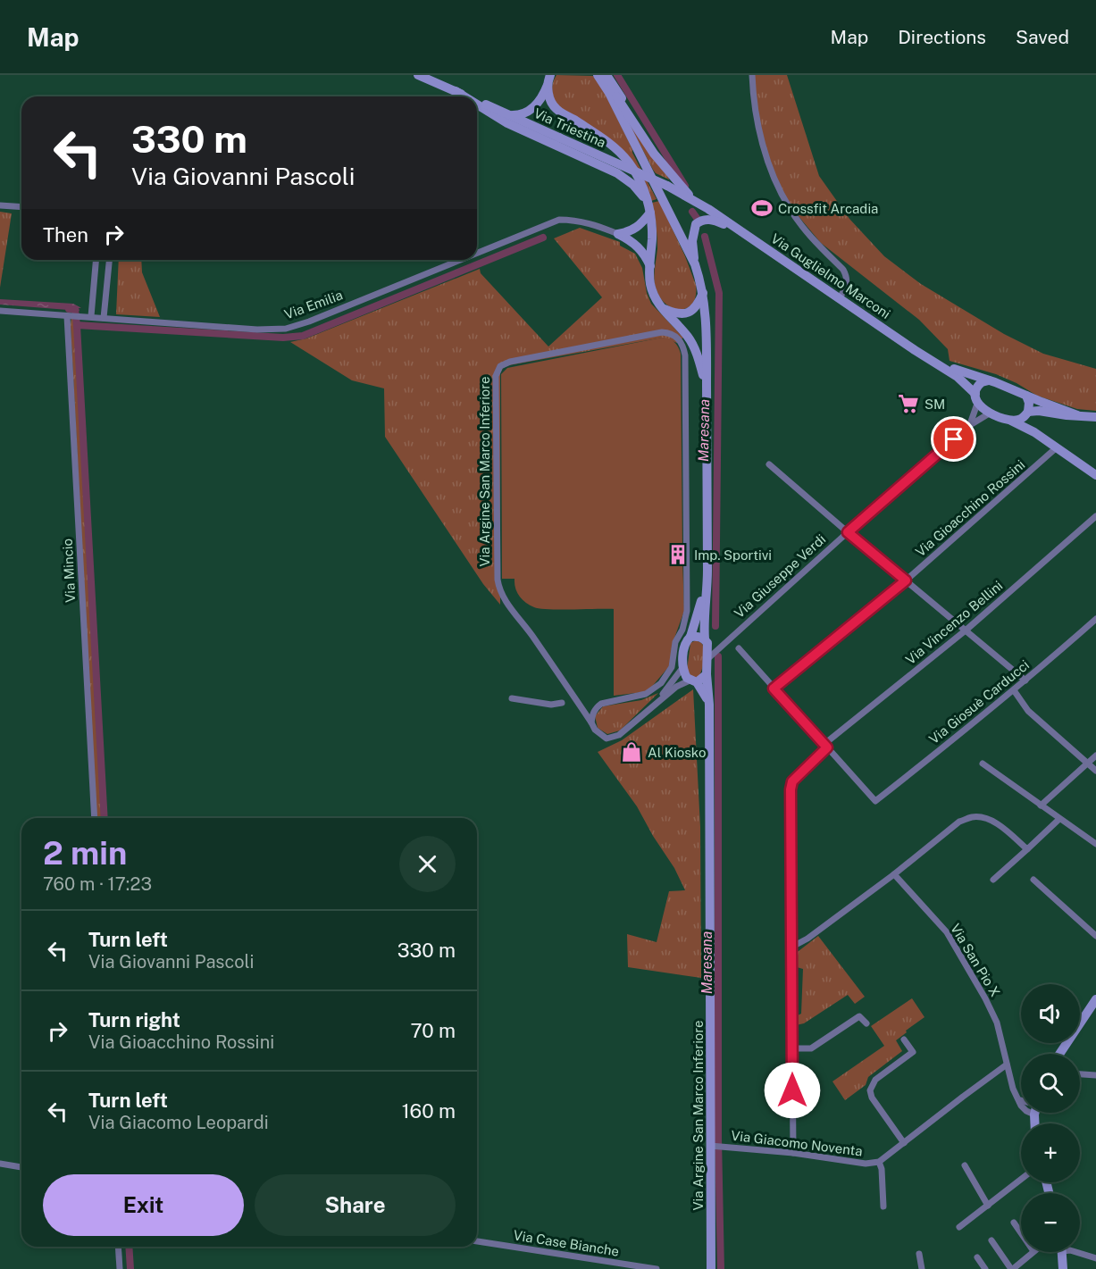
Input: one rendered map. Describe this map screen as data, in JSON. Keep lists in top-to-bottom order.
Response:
{
  "streets": {
    "street": [
      "Via Triestina",
      "Via Guglielmo Marconi",
      "Via Emilia",
      "Via Argine San Marco Inferiore",
      "Via Gioacchino Rossini",
      "Via Mincio",
      "Via Giuseppe Verdi",
      "Via Vincenzo Bellini",
      "Via Giosuè Carducci",
      "Via San Pio X",
      "Via Giacomo Noventa",
      "Via Case Bianche"
    ]
  },
  "crossings": [
    ["Via Triestina", "Via Guglielmo Marconi"],
    ["Via Guglielmo Marconi", "Via Giuseppe Verdi"],
    ["Via Emilia", "Via Mincio"],
    ["Via Argine San Marco Inferiore", "Via Giuseppe Verdi"],
    ["Via Argine San Marco Inferiore", "Via Giacomo Noventa"],
    ["Via Vincenzo Bellini", "Via Giosuè Carducci"],
    ["Via Vincenzo Bellini", "Via Giacomo Noventa"],
    ["Via San Pio X", "Via Giacomo Noventa"]
  ],
  "water": ["Maresana"],
  "places": {
    "sports": ["Crossfit Arcadia"],
    "supermarket": ["SM"],
    "building": ["Imp. Sportivi"],
    "shop": ["Al Kiosko"]
  },
  "page": {
    "header": "Map",
    "nav": ["Map", "Directions", "Saved"],
    "turn": ["330 m", "Via Giovanni Pascoli"],
    "then": "Then",
    "heading": ["2 min", "760 m · 17:23"],
    "list": [
      {
        "name": "Turn left",
        "note": "Via Giovanni Pascoli",
        "value": "330 m"
      },
      {
        "name": "Turn right",
        "note": "Via Gioacchino Rossini",
        "value": "70 m"
      },
      {
        "name": "Turn left",
        "note": "Via Giacomo Leopardi",
        "value": "160 m"
      }
    ],
    "map_buttons": ["+", "−"],
    "buttons": ["Exit", "Share"]
  }
}
